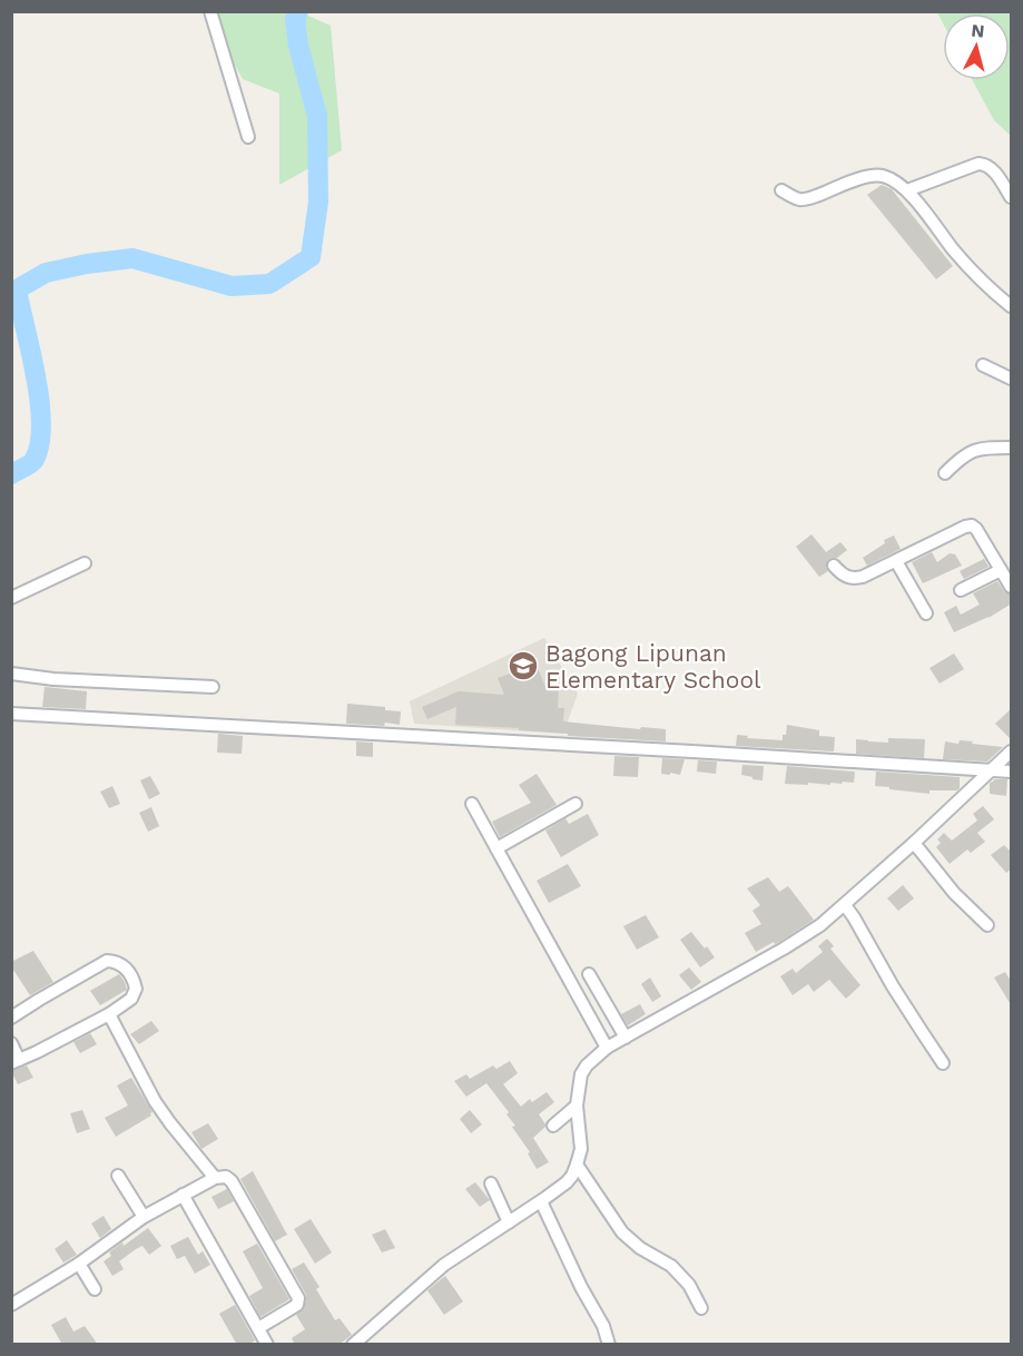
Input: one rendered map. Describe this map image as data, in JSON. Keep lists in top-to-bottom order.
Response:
{
  "places": {
    "school or university": ["Bagong Lipunan Elementary School"]
  },
  "north": "top"
}
